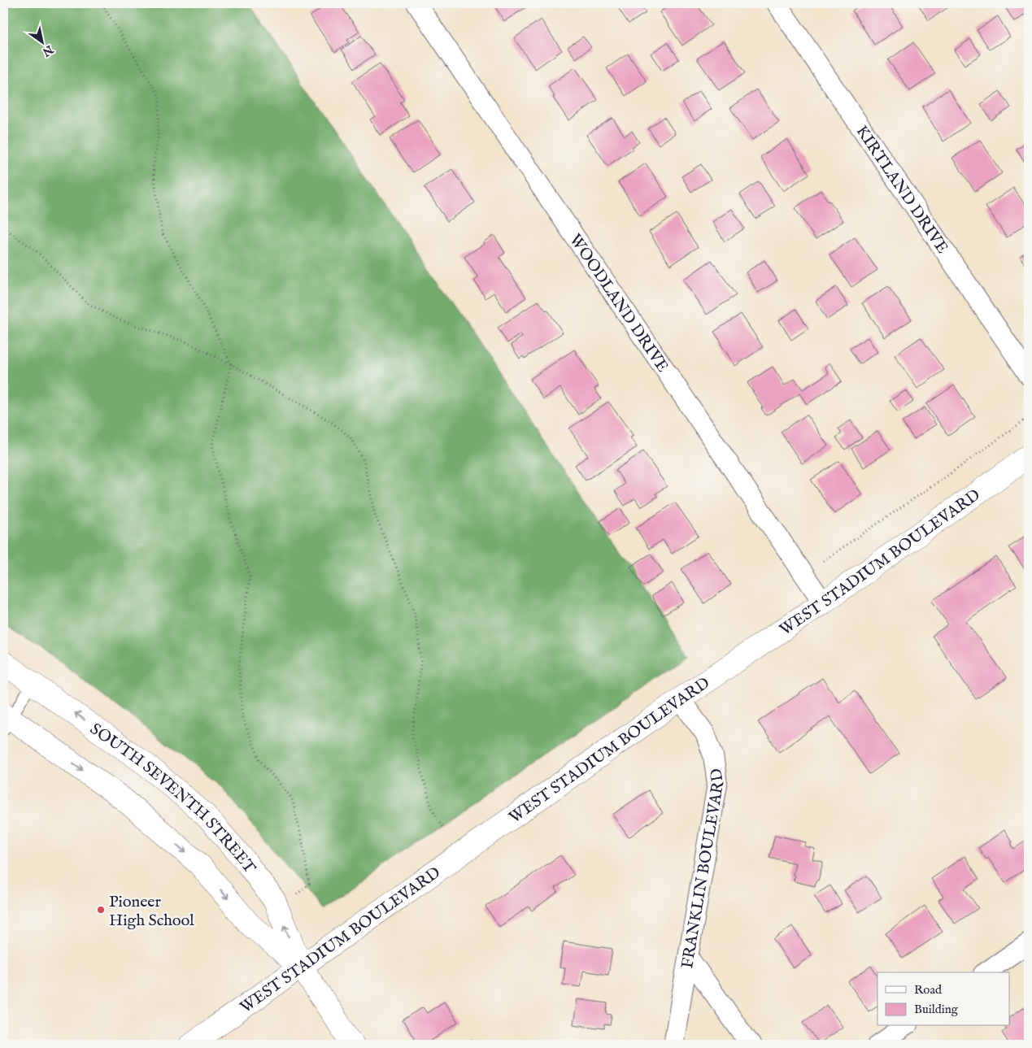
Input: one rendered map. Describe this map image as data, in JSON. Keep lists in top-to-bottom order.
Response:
{
  "streets": {
    "main road": ["WEST STADIUM BOULEVARD", "SOUTH SEVENTH STREET"],
    "street": ["KIRTLAND DRIVE", "WOODLAND DRIVE", "FRANKLIN BOULEVARD"]
  },
  "crossings": [
    ["WOODLAND DRIVE", "WEST STADIUM BOULEVARD"],
    ["WEST STADIUM BOULEVARD", "SOUTH SEVENTH STREET"],
    ["WEST STADIUM BOULEVARD", "FRANKLIN BOULEVARD"]
  ],
  "places": ["Pioneer High School"],
  "legend": ["Road", "Building"],
  "north": "bottom right"
}
